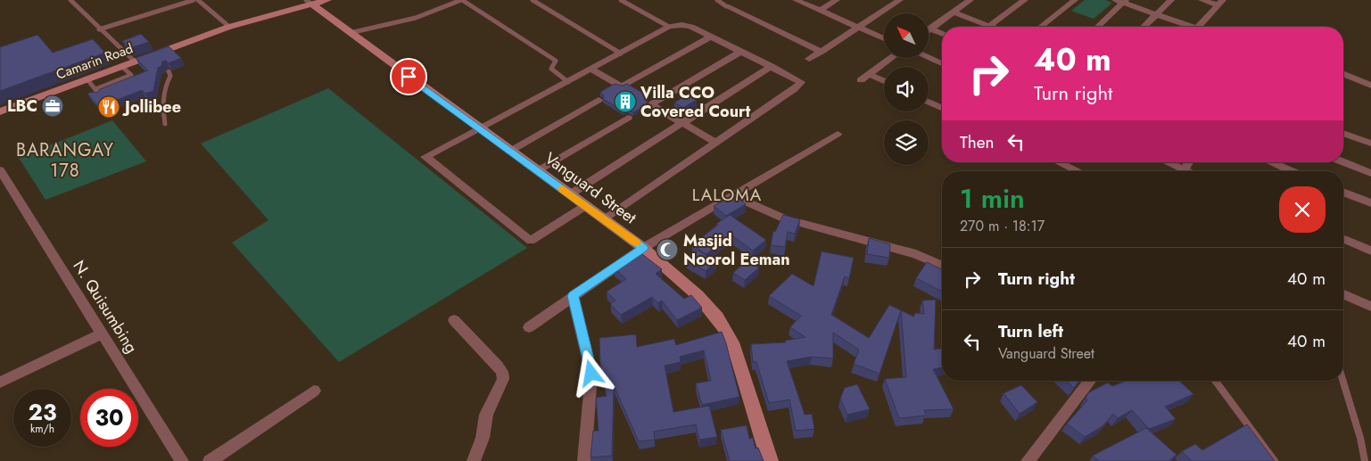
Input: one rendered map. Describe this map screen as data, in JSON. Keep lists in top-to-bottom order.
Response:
{
  "streets": {
    "street": ["Camarin Road", "Vanguard Street", "N. Quisumbing"]
  },
  "crossings": [
    ["Camarin Road", "Vanguard Street"]
  ],
  "districts": ["BARANGAY 178", "LALOMA"],
  "places": {
    "building": ["Villa CCO Covered Court"],
    "office": ["LBC"],
    "restaurant": ["Jollibee"],
    "mosque": ["Masjid Noorol Eeman"]
  },
  "north": "top left",
  "page": {
    "turn": ["40 m", "Turn right"],
    "then": "Then",
    "heading": ["1 min", "270 m · 18:17"],
    "list": [
      {
        "name": "Turn right",
        "value": "40 m"
      },
      {
        "name": "Turn left",
        "note": "Vanguard Street",
        "value": "40 m"
      }
    ],
    "speed": "23 km/h",
    "limit": "30"
  }
}
